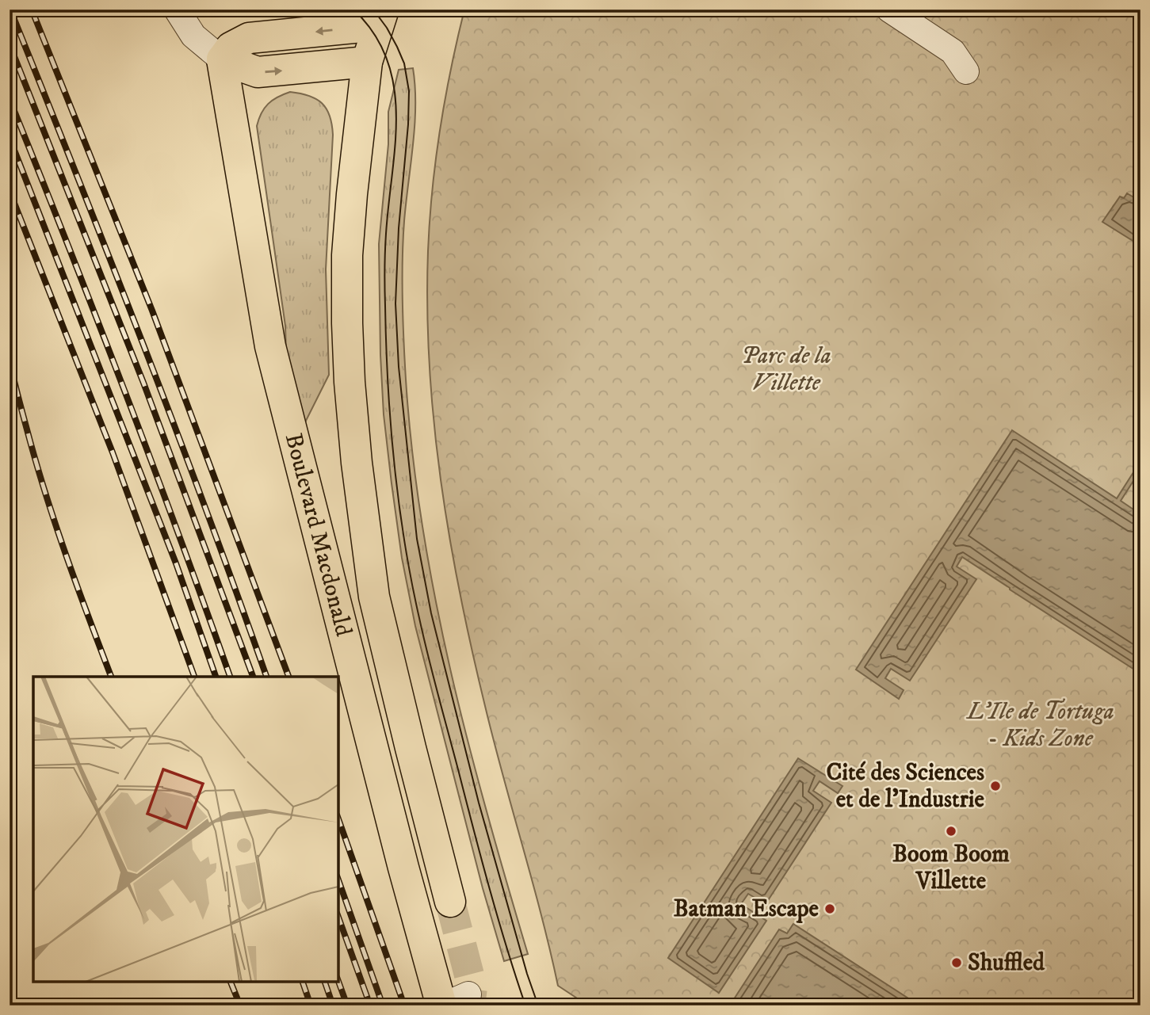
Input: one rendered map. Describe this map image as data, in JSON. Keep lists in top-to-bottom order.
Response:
{
  "streets": {
    "main road": ["Boulevard Macdonald"]
  },
  "parks": ["Parc de la Villette", "L'Ile de Tortuga - Kids Zone"],
  "places": [
    "Cité des Sciences et de l'Industrie",
    "Boom Boom Villette",
    "Batman Escape",
    "Shuffled"
  ]
}
